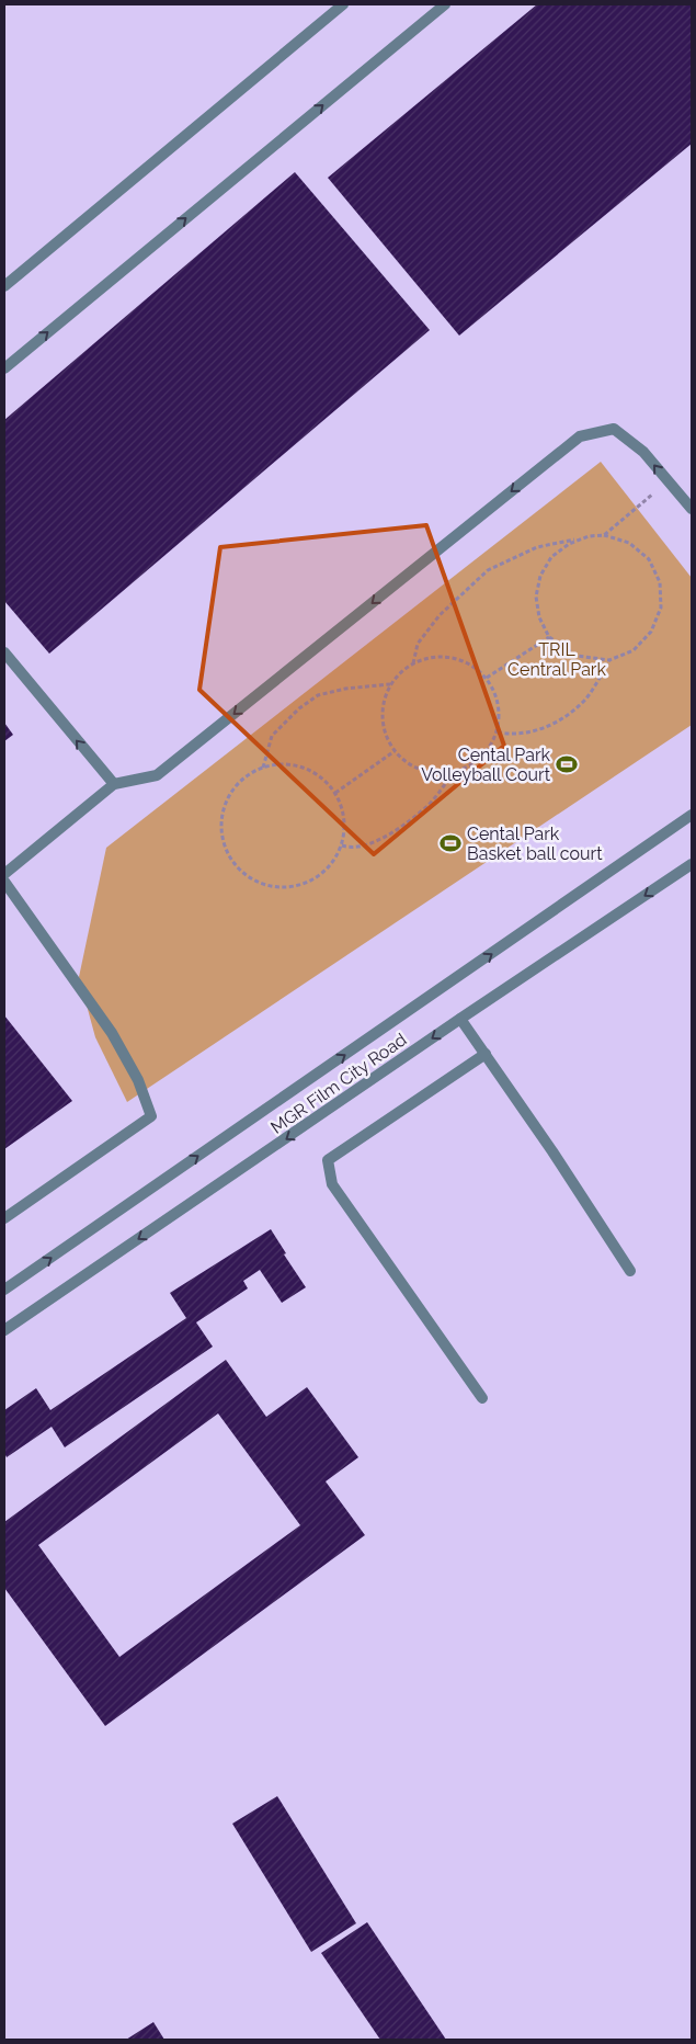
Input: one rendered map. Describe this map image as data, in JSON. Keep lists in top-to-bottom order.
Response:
{
  "streets": {
    "lane": ["MGR Film City Road"]
  },
  "parks": ["TRIL Central Park"],
  "places": {
    "sports": ["Cental Park Volleyball Court", "Cental Park Basket ball court"]
  }
}
